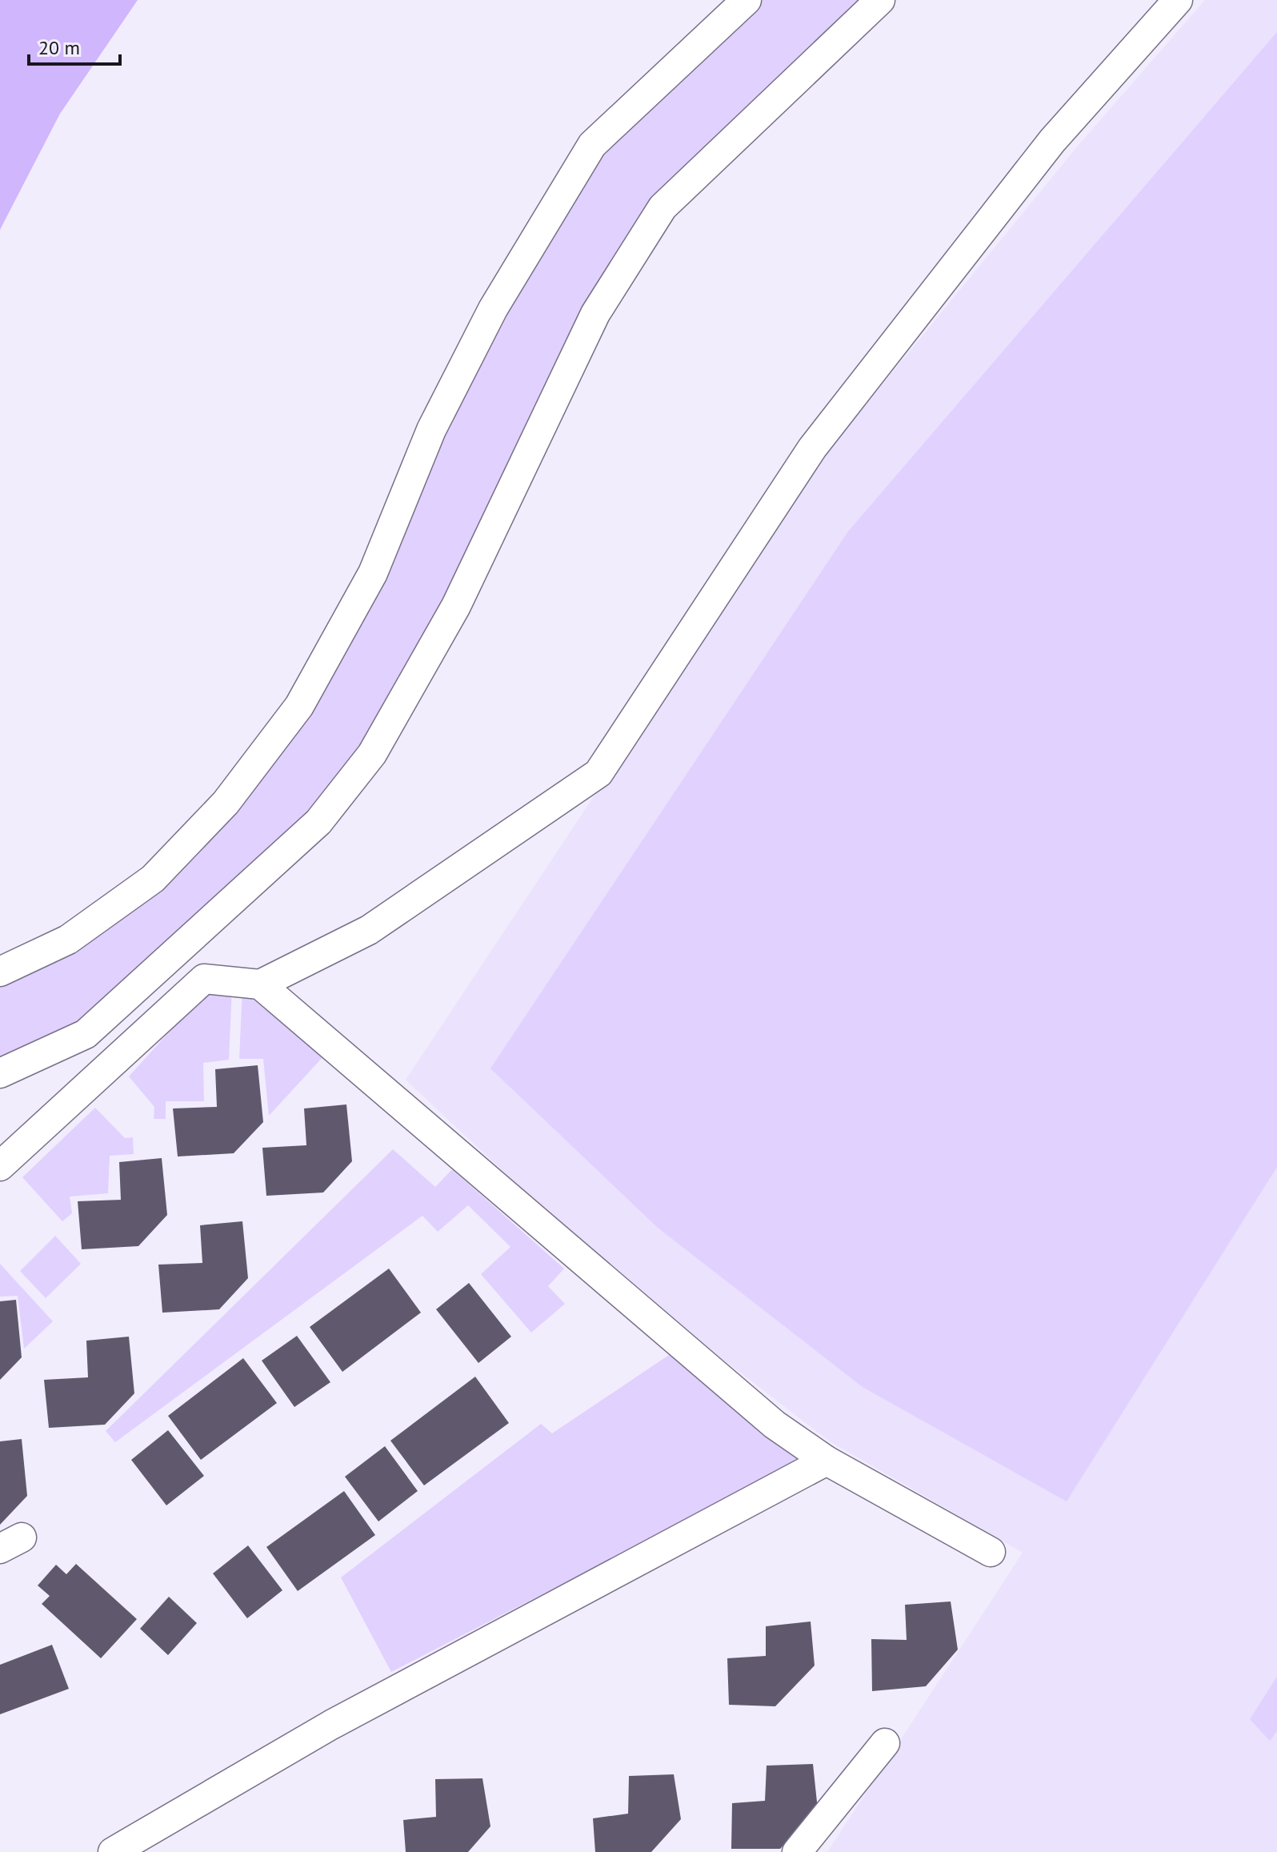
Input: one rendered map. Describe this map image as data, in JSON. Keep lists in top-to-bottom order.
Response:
{
  "scale_bar": "20 m"
}
